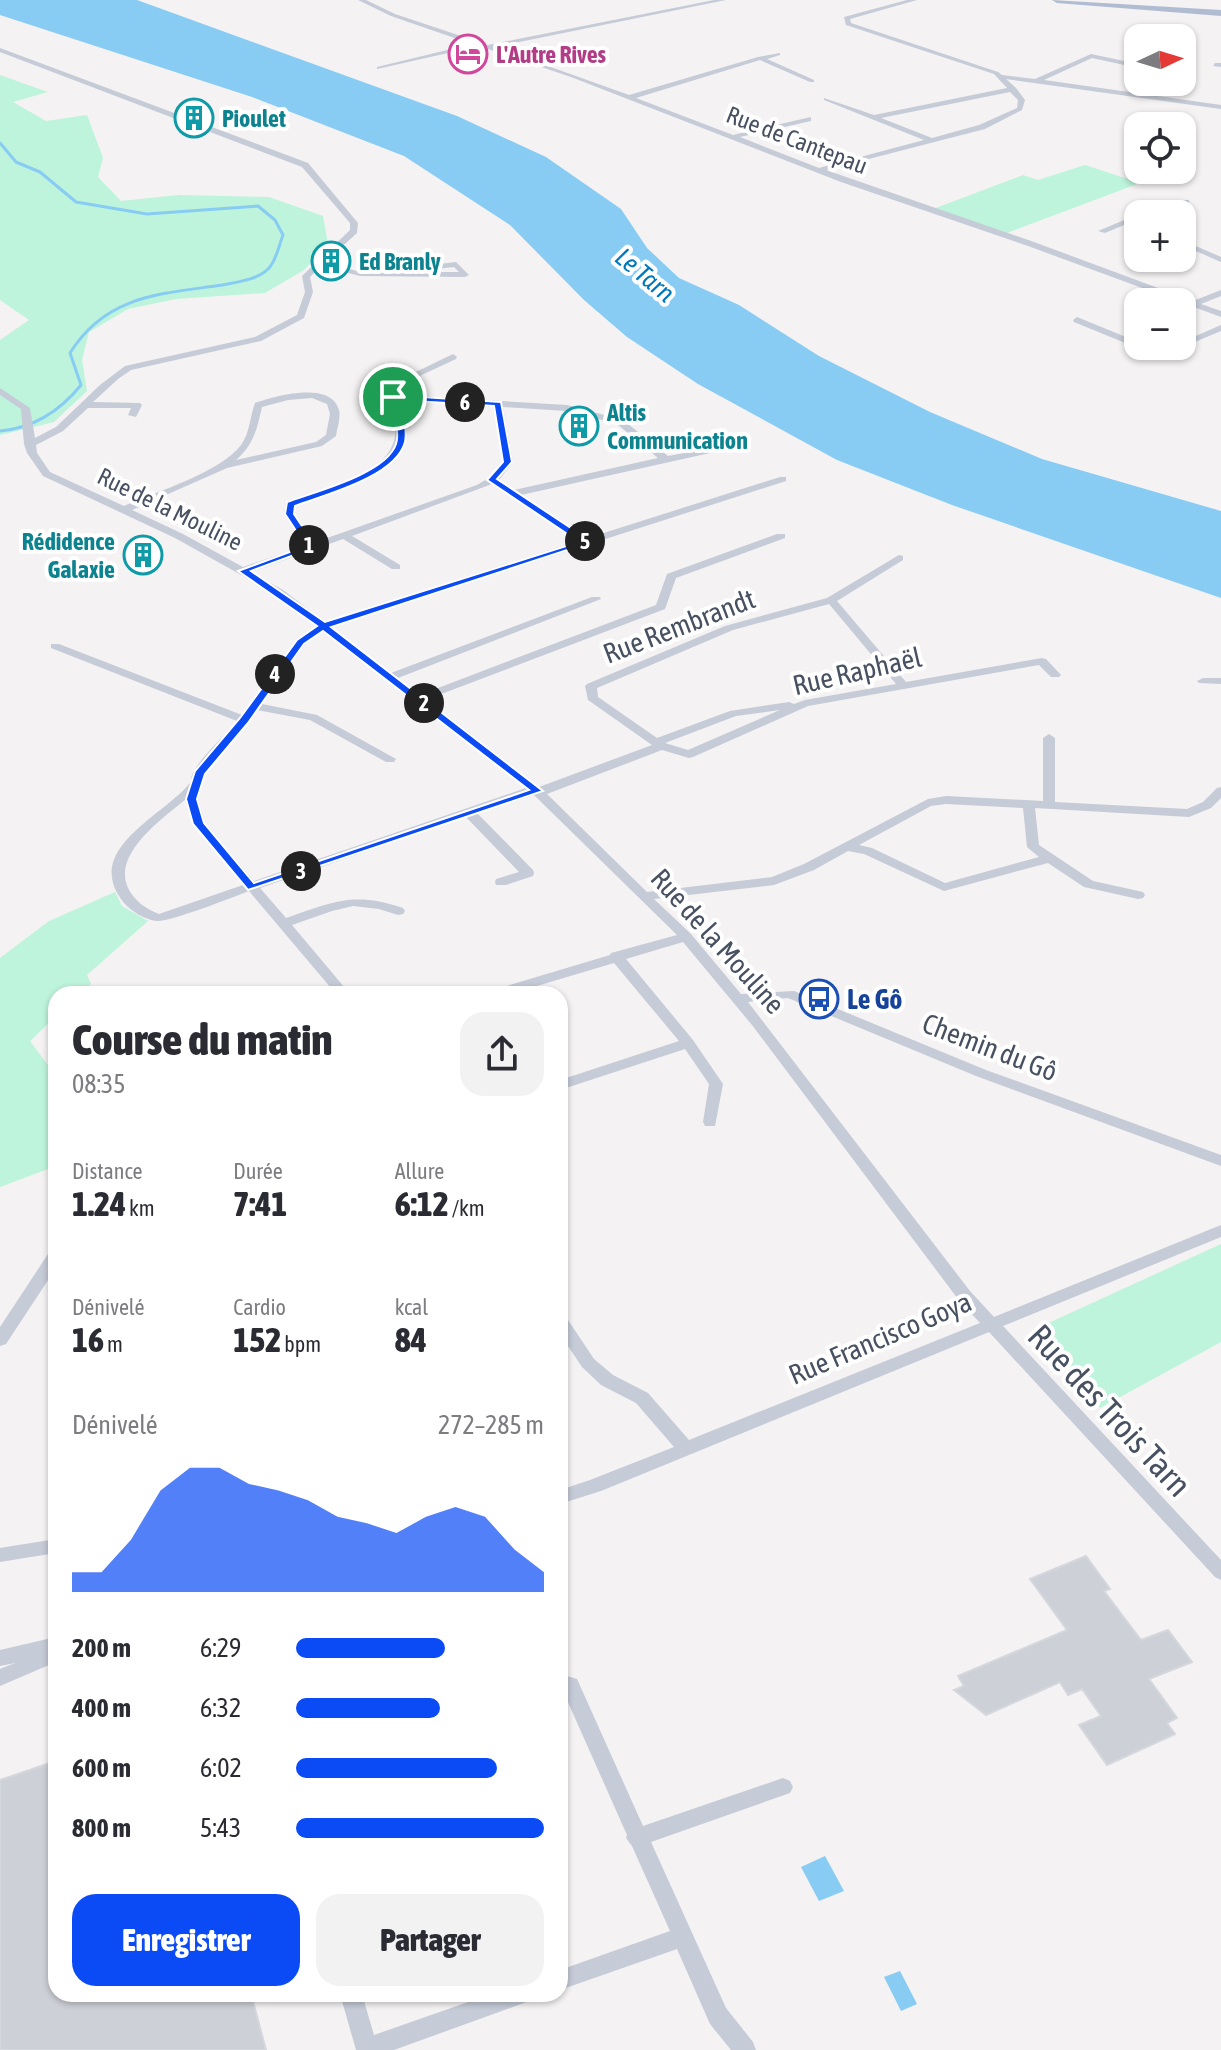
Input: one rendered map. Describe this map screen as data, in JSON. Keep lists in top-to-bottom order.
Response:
{
  "streets": {
    "street": [
      "Rue de Cantepau",
      "Rue de la Mouline",
      "Rue Rembrandt",
      "Rue Raphaël",
      "Chemin du Gô",
      "Rue Francisco Goya",
      "Rue des Trois Tarn"
    ]
  },
  "crossings": [
    ["Rue de la Mouline", "Rue Raphaël"],
    ["Rue de la Mouline", "Chemin du Gô"],
    ["Rue de la Mouline", "Rue Francisco Goya"],
    ["Rue de la Mouline", "Rue des Trois Tarn"],
    ["Rue Rembrandt", "Rue Raphaël"],
    ["Rue Francisco Goya", "Rue des Trois Tarn"]
  ],
  "water": ["Le Tarn"],
  "places": {
    "hotel": ["L'Autre Rives"],
    "building": [
      "Pioulet",
      "Ed Branly",
      "Altis Communication",
      "Rédidence Galaxie"
    ],
    "bus stop": ["Le Gô"]
  },
  "north": "right",
  "page": {
    "map_buttons": ["+", "−"],
    "pins": [
      "6",
      "5",
      "1",
      "4",
      "2",
      "3"
    ],
    "heading": ["Course du matin", "08:35"],
    "stats": [
      ["Distance", "1.24 km"],
      ["Durée", "7:41"],
      ["Allure", "6:12 /km"],
      ["Dénivelé", "16 m"],
      ["Cardio", "152 bpm"],
      ["kcal", "84"]
    ],
    "chart": ["Dénivelé", "272–285 m"],
    "list": [
      {
        "name": "200 m",
        "note": "6:29"
      },
      {
        "name": "400 m",
        "note": "6:32"
      },
      {
        "name": "600 m",
        "note": "6:02"
      },
      {
        "name": "800 m",
        "note": "5:43"
      }
    ],
    "buttons": ["Enregistrer", "Partager"]
  }
}
